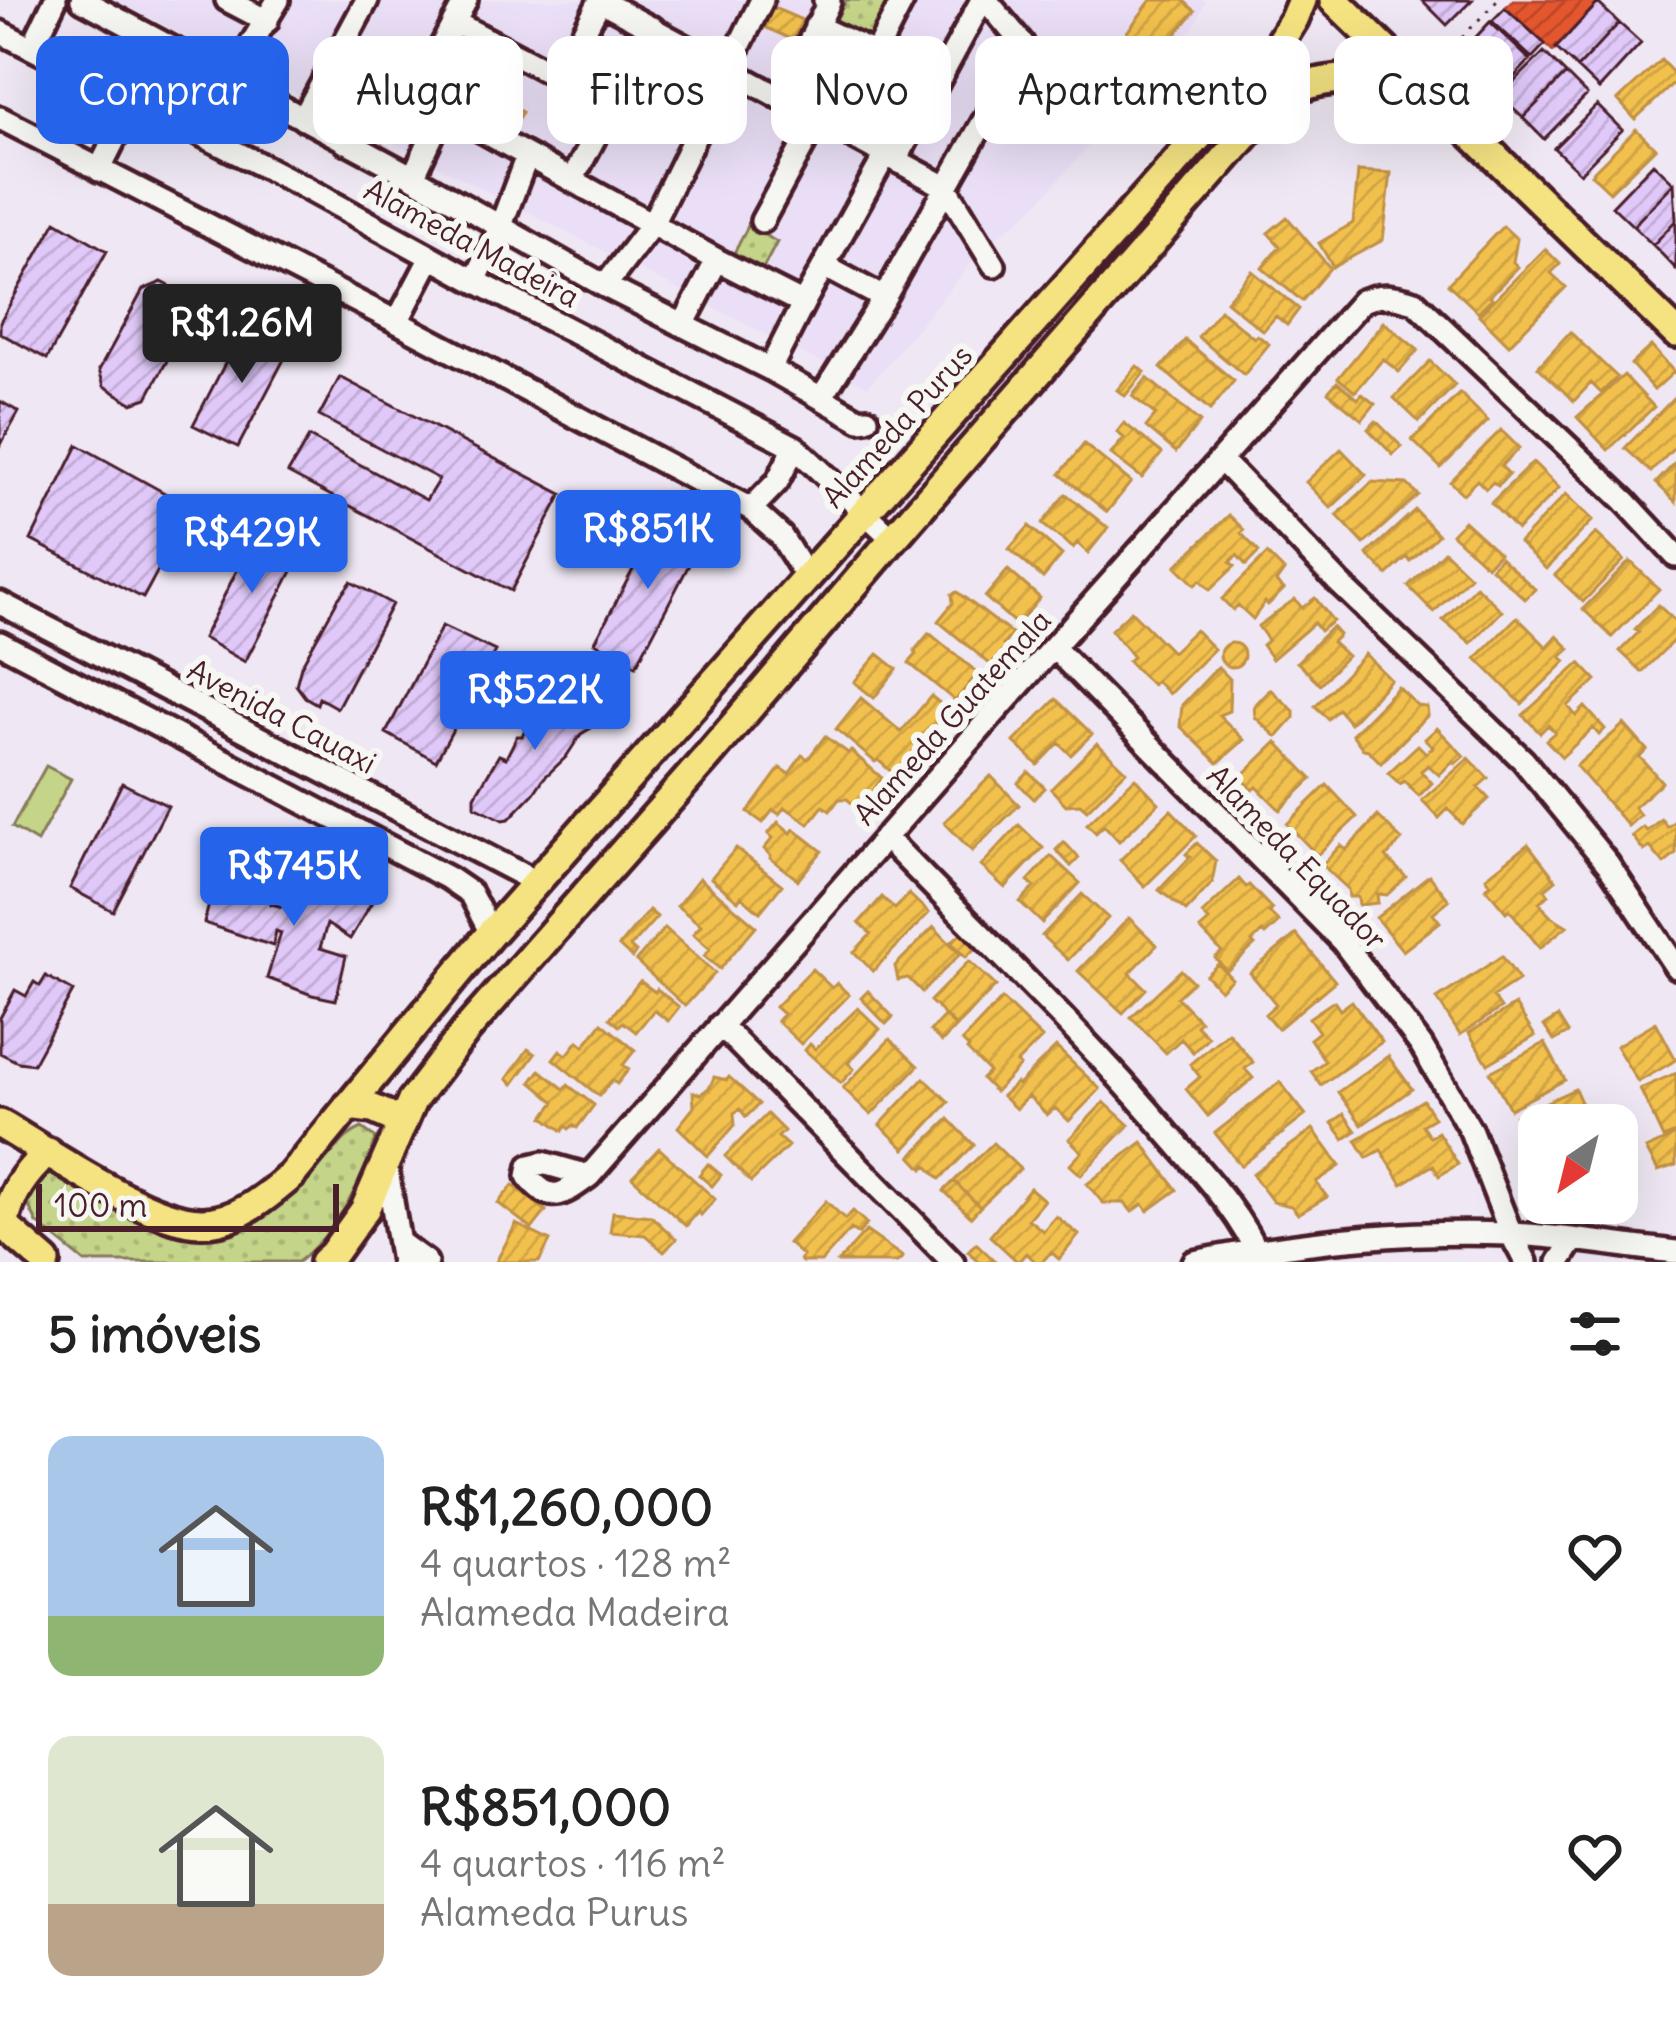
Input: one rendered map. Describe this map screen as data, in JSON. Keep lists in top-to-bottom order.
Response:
{
  "streets": {
    "main road": ["Alameda Purus"],
    "street": [
      "Alameda Madeira",
      "Avenida Cauaxi",
      "Alameda Guatemala",
      "Alameda Equador"
    ]
  },
  "crossings": [
    ["Alameda Madeira", "Alameda Purus"],
    ["Alameda Purus", "Avenida Cauaxi"],
    ["Alameda Guatemala", "Alameda Equador"]
  ],
  "scale_bar": "100 m",
  "north": "bottom left",
  "page": {
    "chip": [
      "Comprar",
      "Alugar",
      "Filtros",
      "Novo",
      "Apartamento",
      "Casa"
    ],
    "price": [
      "R$1.26M",
      "R$851K",
      "R$429K",
      "R$522K",
      "R$745K"
    ],
    "scale": "100 m",
    "heading": "5 imóveis",
    "list": [
      {
        "name": "R$1,260,000",
        "note": "4 quartos · 128 m² · Alameda Madeira"
      },
      {
        "name": "R$851,000",
        "note": "4 quartos · 116 m² · Alameda Purus"
      }
    ]
  }
}
